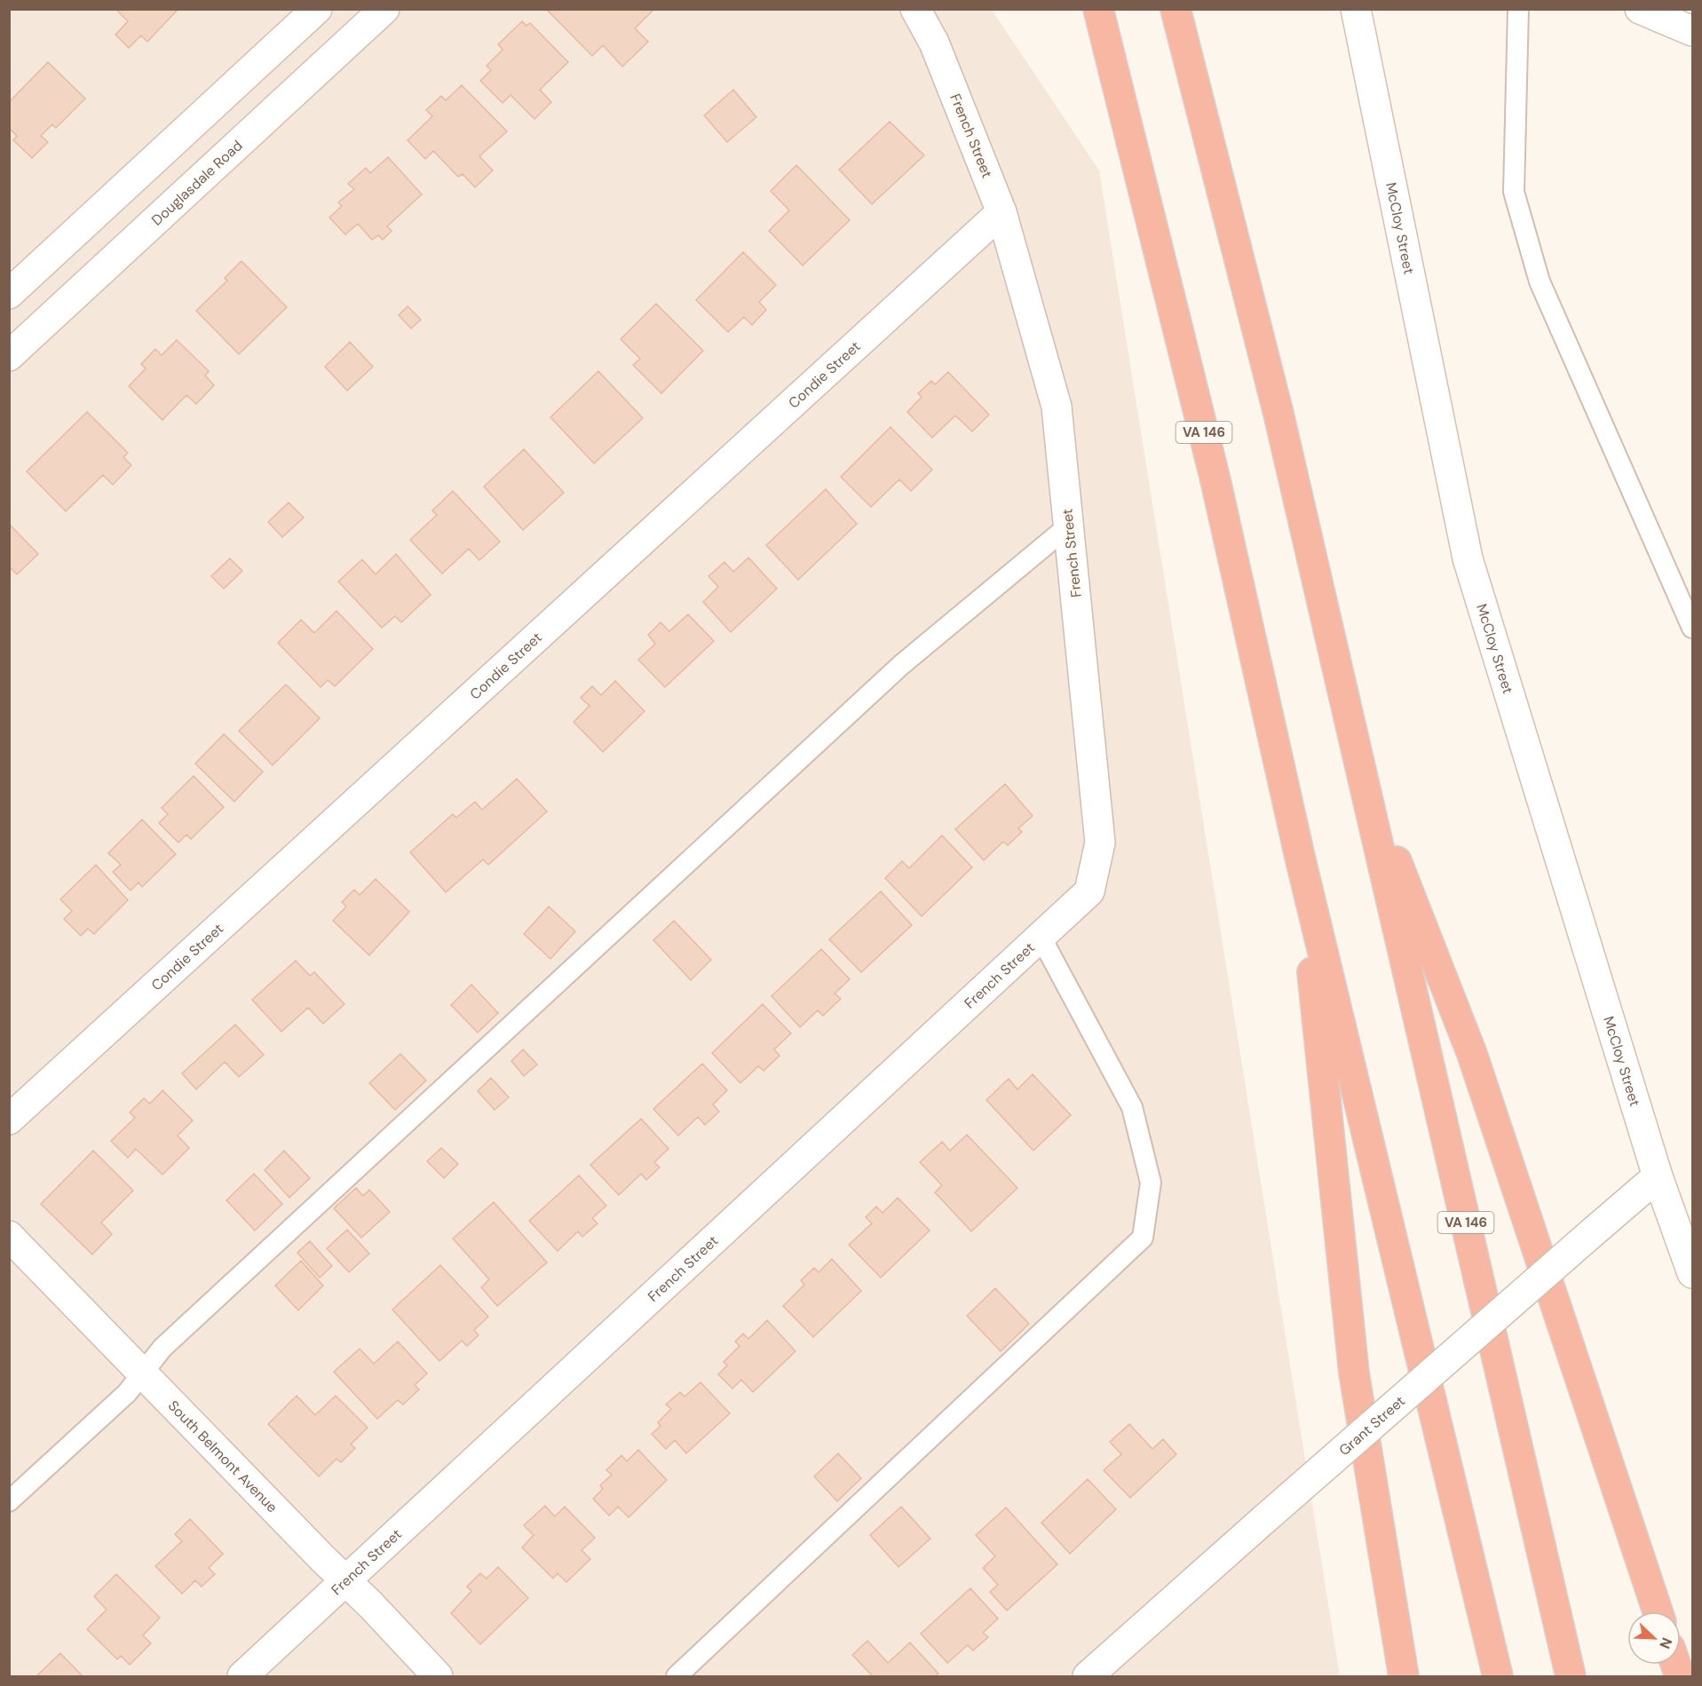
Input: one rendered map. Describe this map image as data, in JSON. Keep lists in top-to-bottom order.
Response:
{
  "streets": {
    "highway": ["VA 146"],
    "street": [
      "French Street",
      "Douglasdale Road",
      "McCloy Street",
      "Condie Street",
      "Grant Street",
      "South Belmont Avenue"
    ]
  },
  "crossings": [
    ["French Street", "Condie Street"],
    ["French Street", "South Belmont Avenue"],
    ["McCloy Street", "Grant Street"]
  ],
  "north": "bottom right"
}
